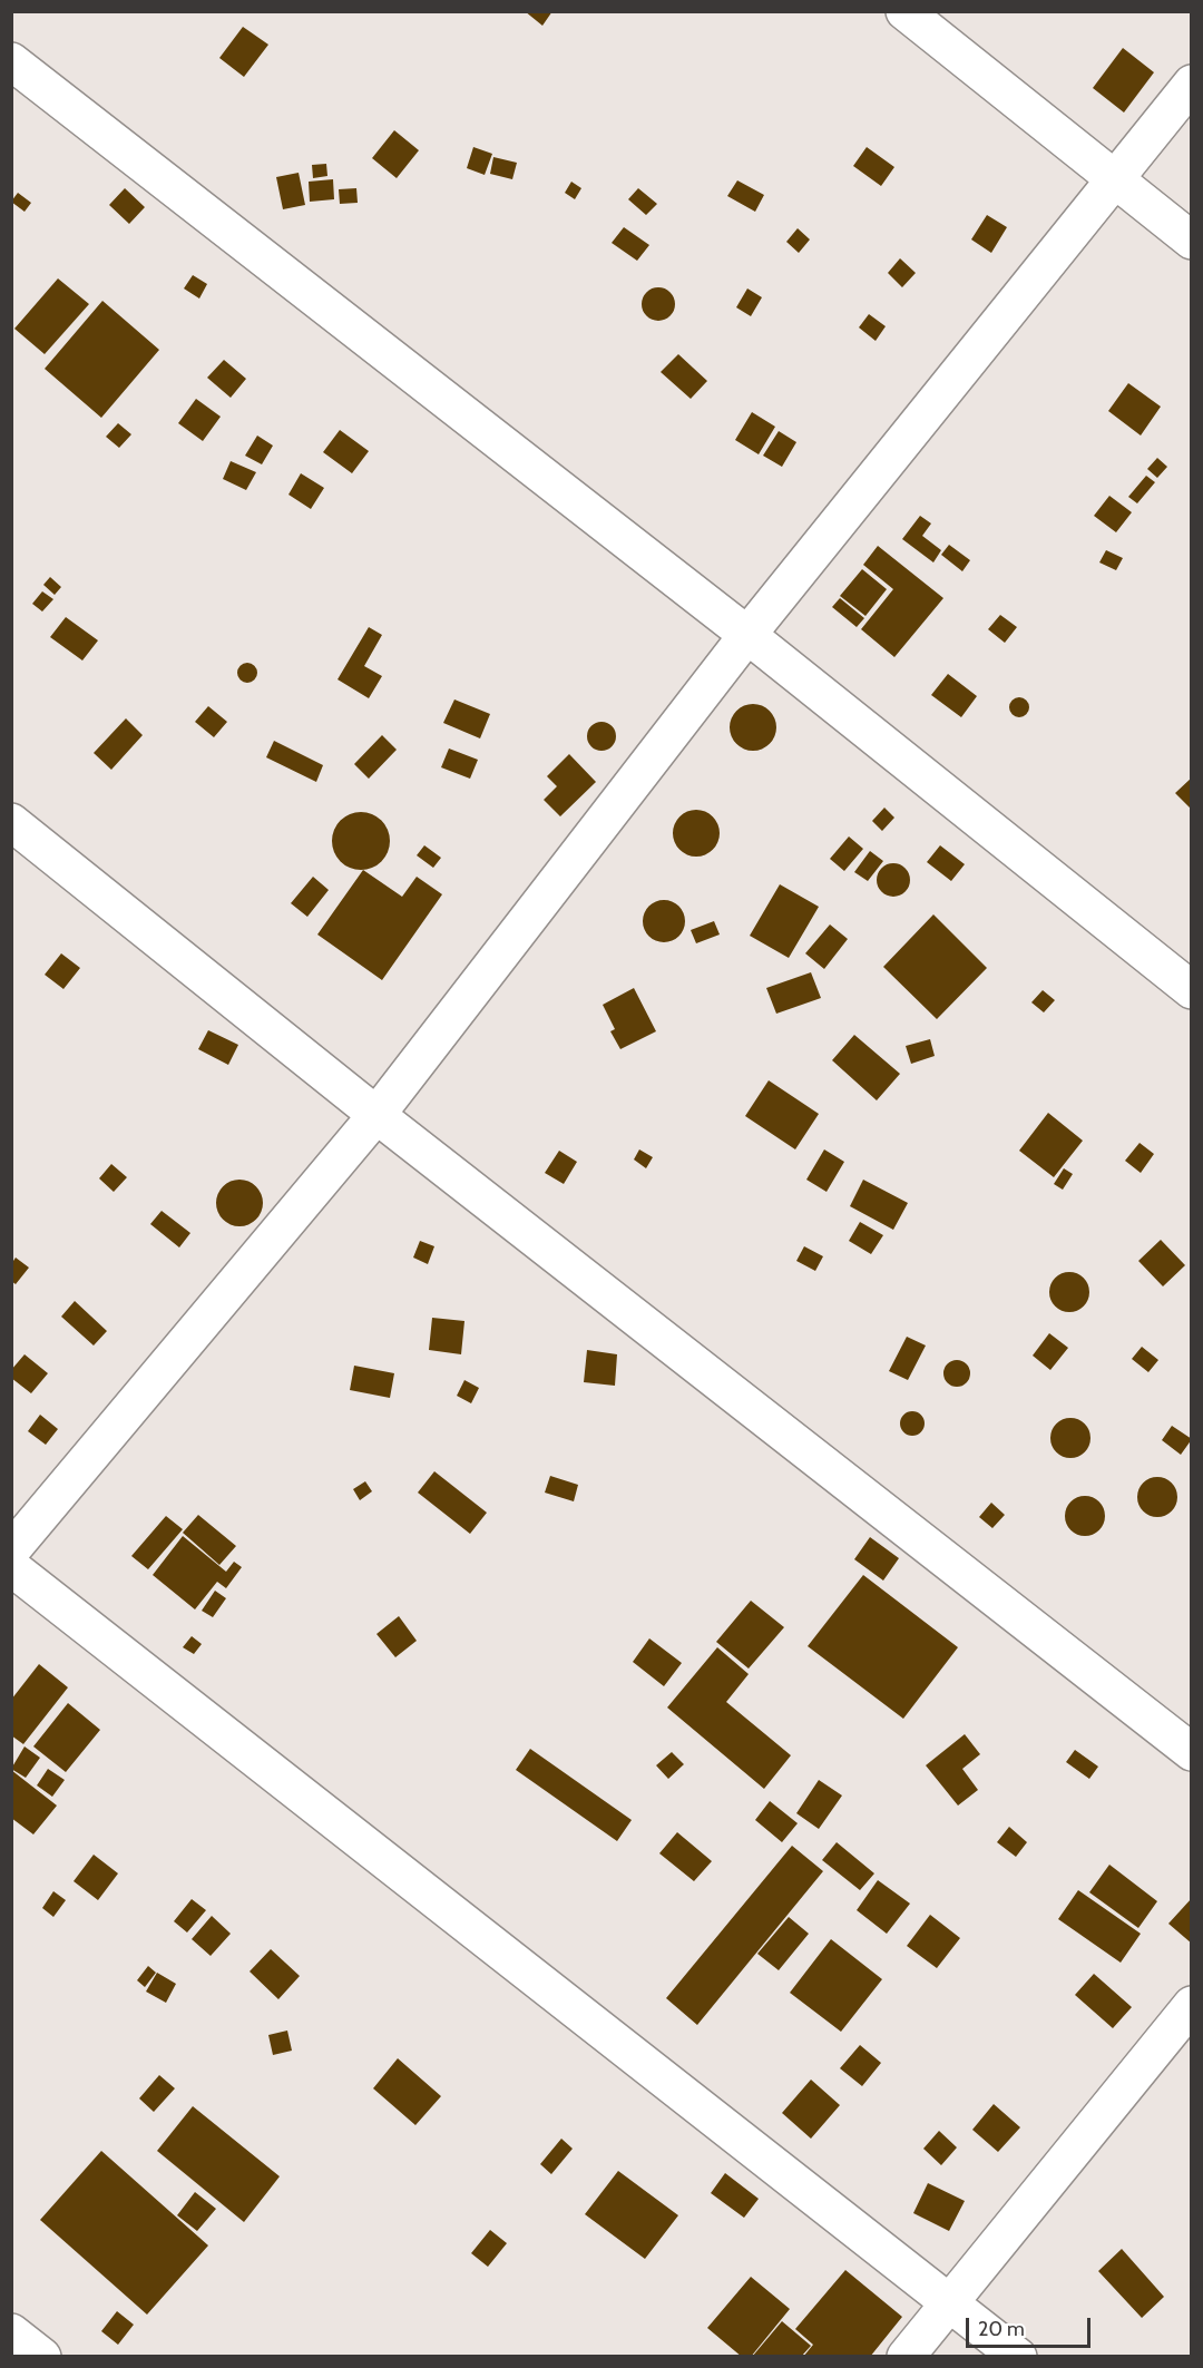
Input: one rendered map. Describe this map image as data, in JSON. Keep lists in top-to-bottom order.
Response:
{
  "scale_bar": "20 m"
}
